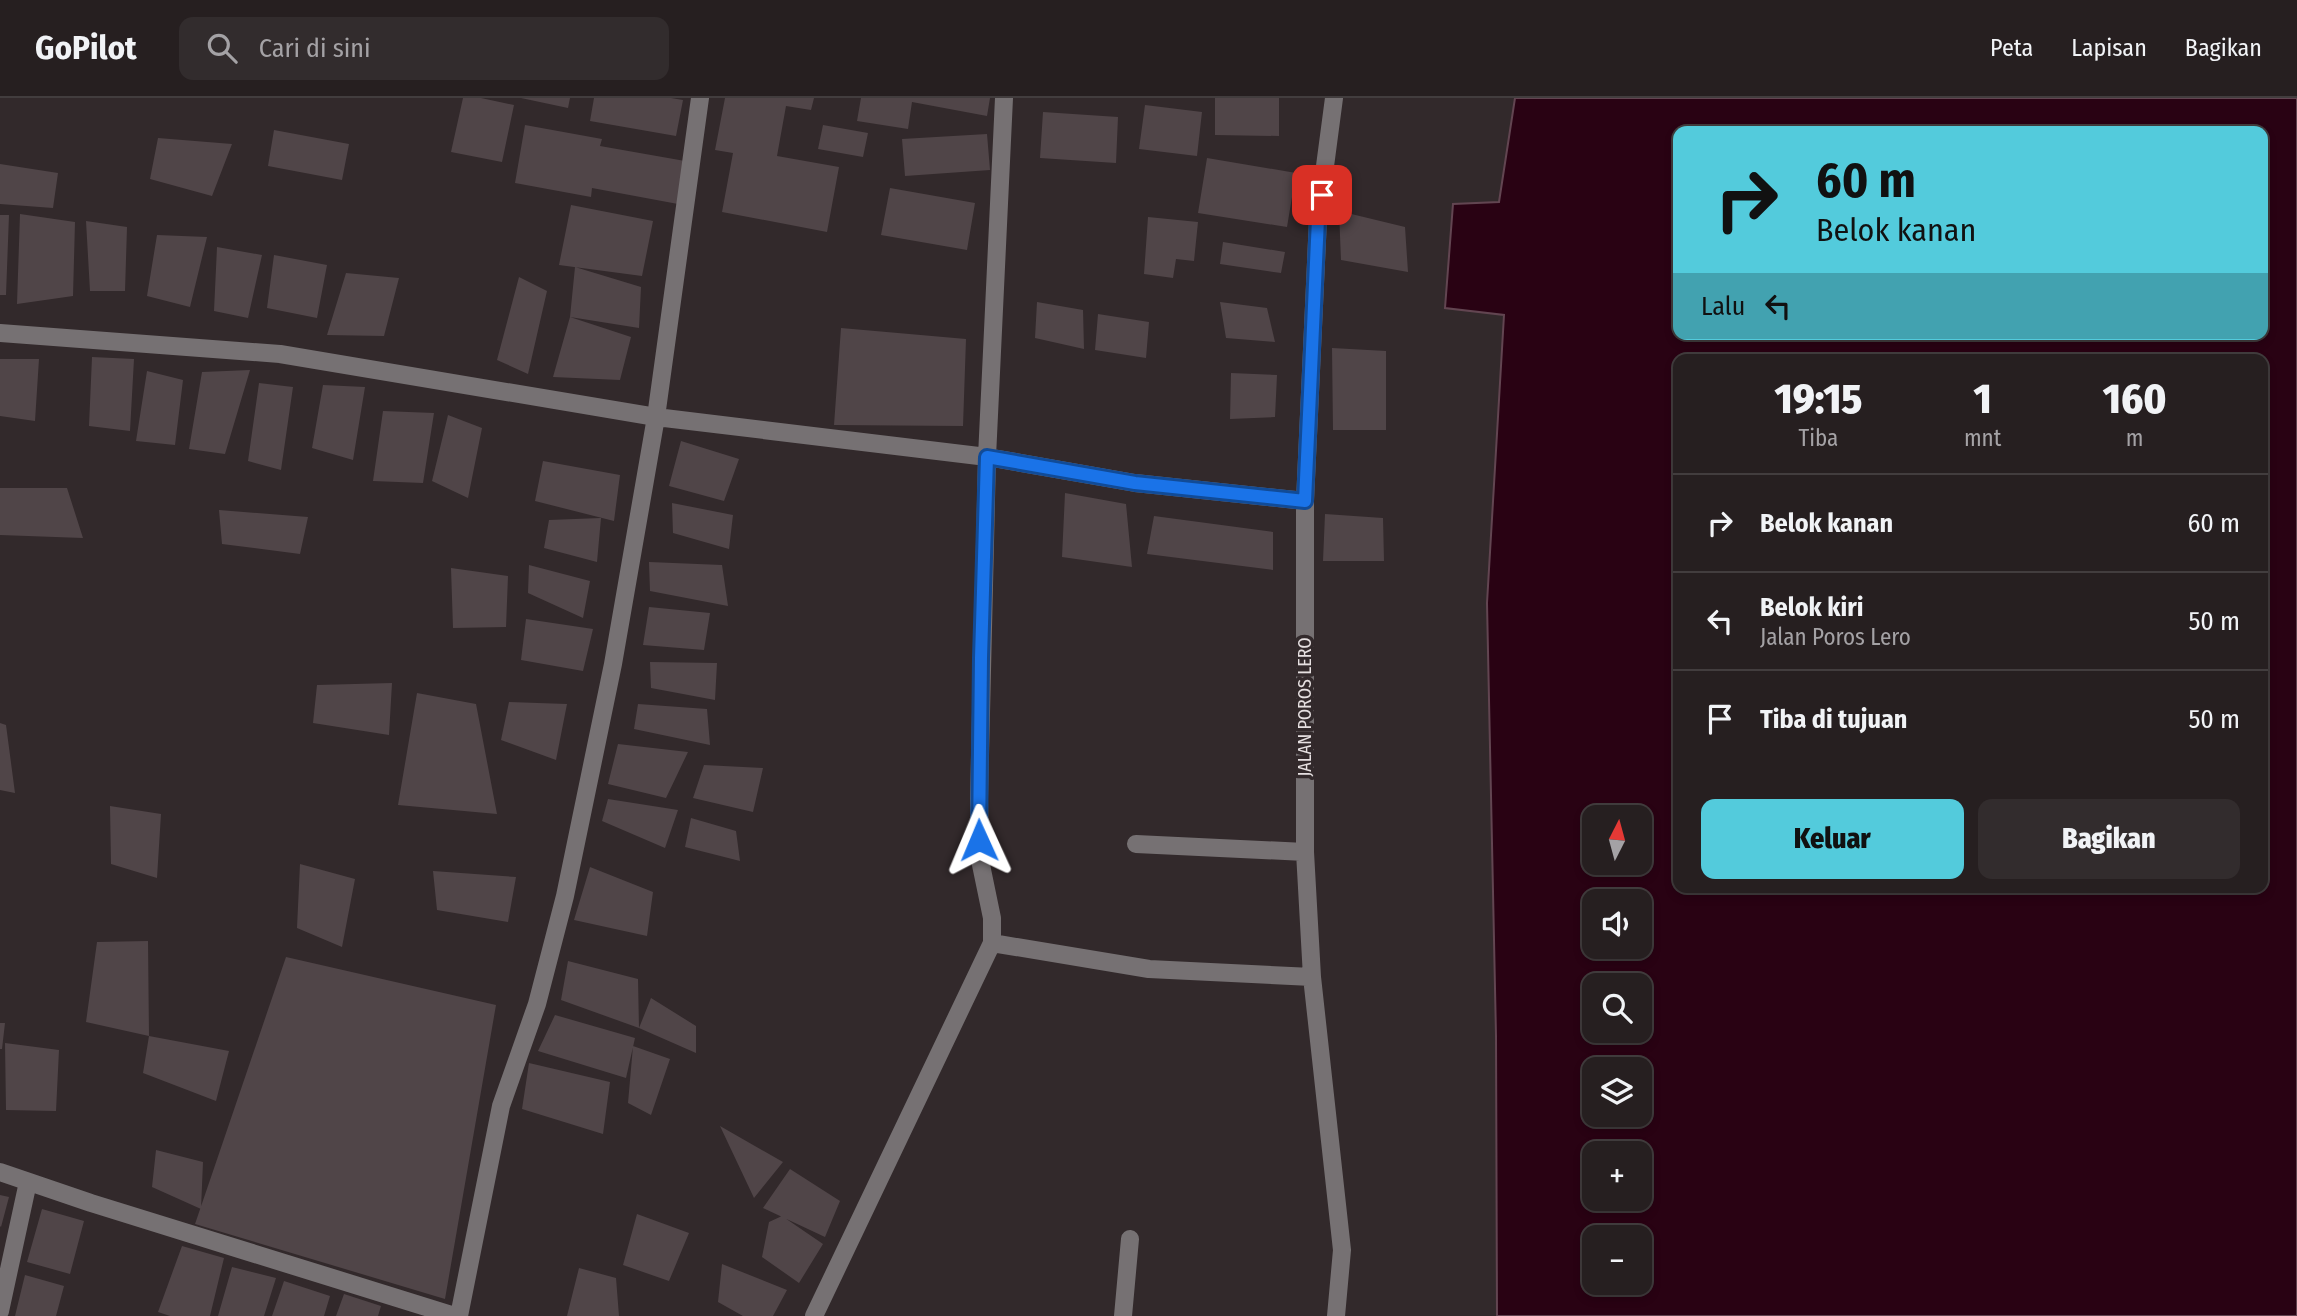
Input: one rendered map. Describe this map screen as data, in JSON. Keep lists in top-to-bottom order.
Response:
{
  "streets": {
    "street": ["JALAN POROS LERO"]
  },
  "north": "top",
  "page": {
    "header": "GoPilot",
    "search": "Cari di sini",
    "nav": ["Peta", "Lapisan", "Bagikan"],
    "turn": ["60 m", "Belok kanan"],
    "then": "Lalu",
    "eta": [
      "19:15",
      "Tiba",
      "1",
      "mnt",
      "160",
      "m"
    ],
    "list": [
      {
        "name": "Belok kanan",
        "value": "60 m"
      },
      {
        "name": "Belok kiri",
        "note": "Jalan Poros Lero",
        "value": "50 m"
      },
      {
        "name": "Tiba di tujuan",
        "value": "50 m"
      }
    ],
    "buttons": ["Keluar", "Bagikan"],
    "map_buttons": ["+", "−"]
  }
}
